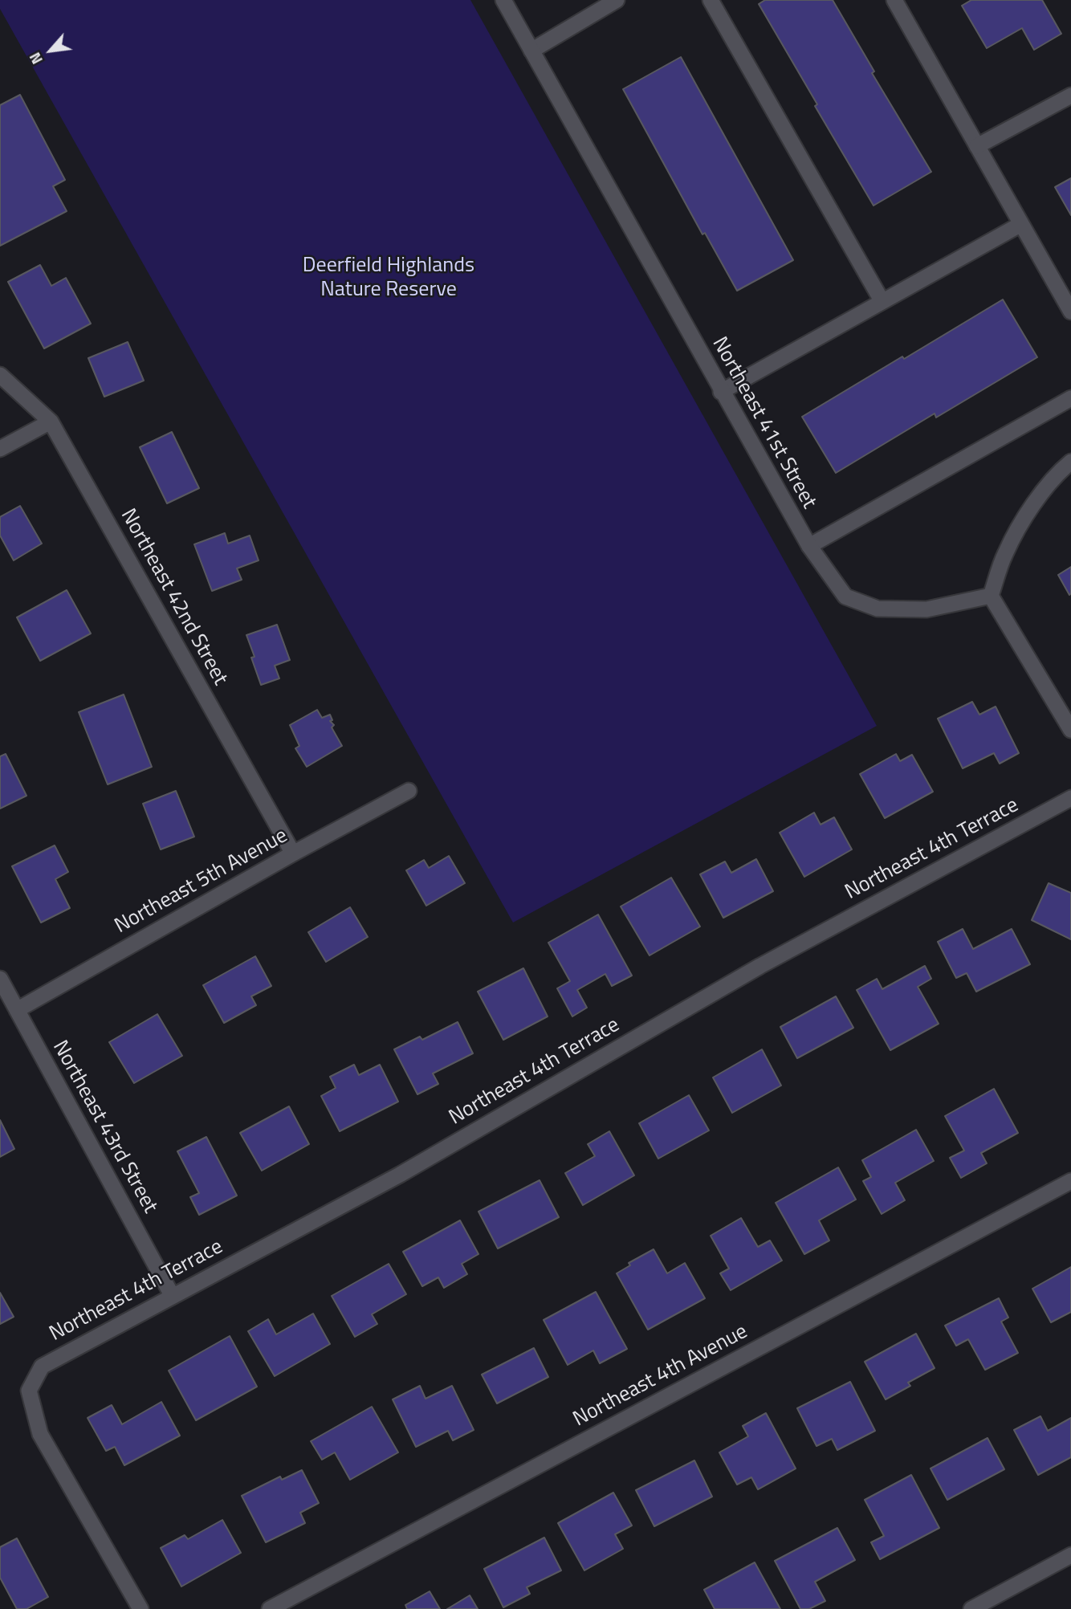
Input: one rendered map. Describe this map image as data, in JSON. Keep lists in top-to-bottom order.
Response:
{
  "streets": {
    "street": [
      "Northeast 41st Street",
      "Northeast 42nd Street",
      "Northeast 4th Terrace",
      "Northeast 5th Avenue",
      "Northeast 43rd Street",
      "Northeast 4th Avenue"
    ]
  },
  "crossings": [
    ["Northeast 42nd Street", "Northeast 5th Avenue"],
    ["Northeast 4th Terrace", "Northeast 43rd Street"],
    ["Northeast 5th Avenue", "Northeast 43rd Street"]
  ],
  "parks": ["Deerfield Highlands Nature Reserve"],
  "north": "bottom left"
}
